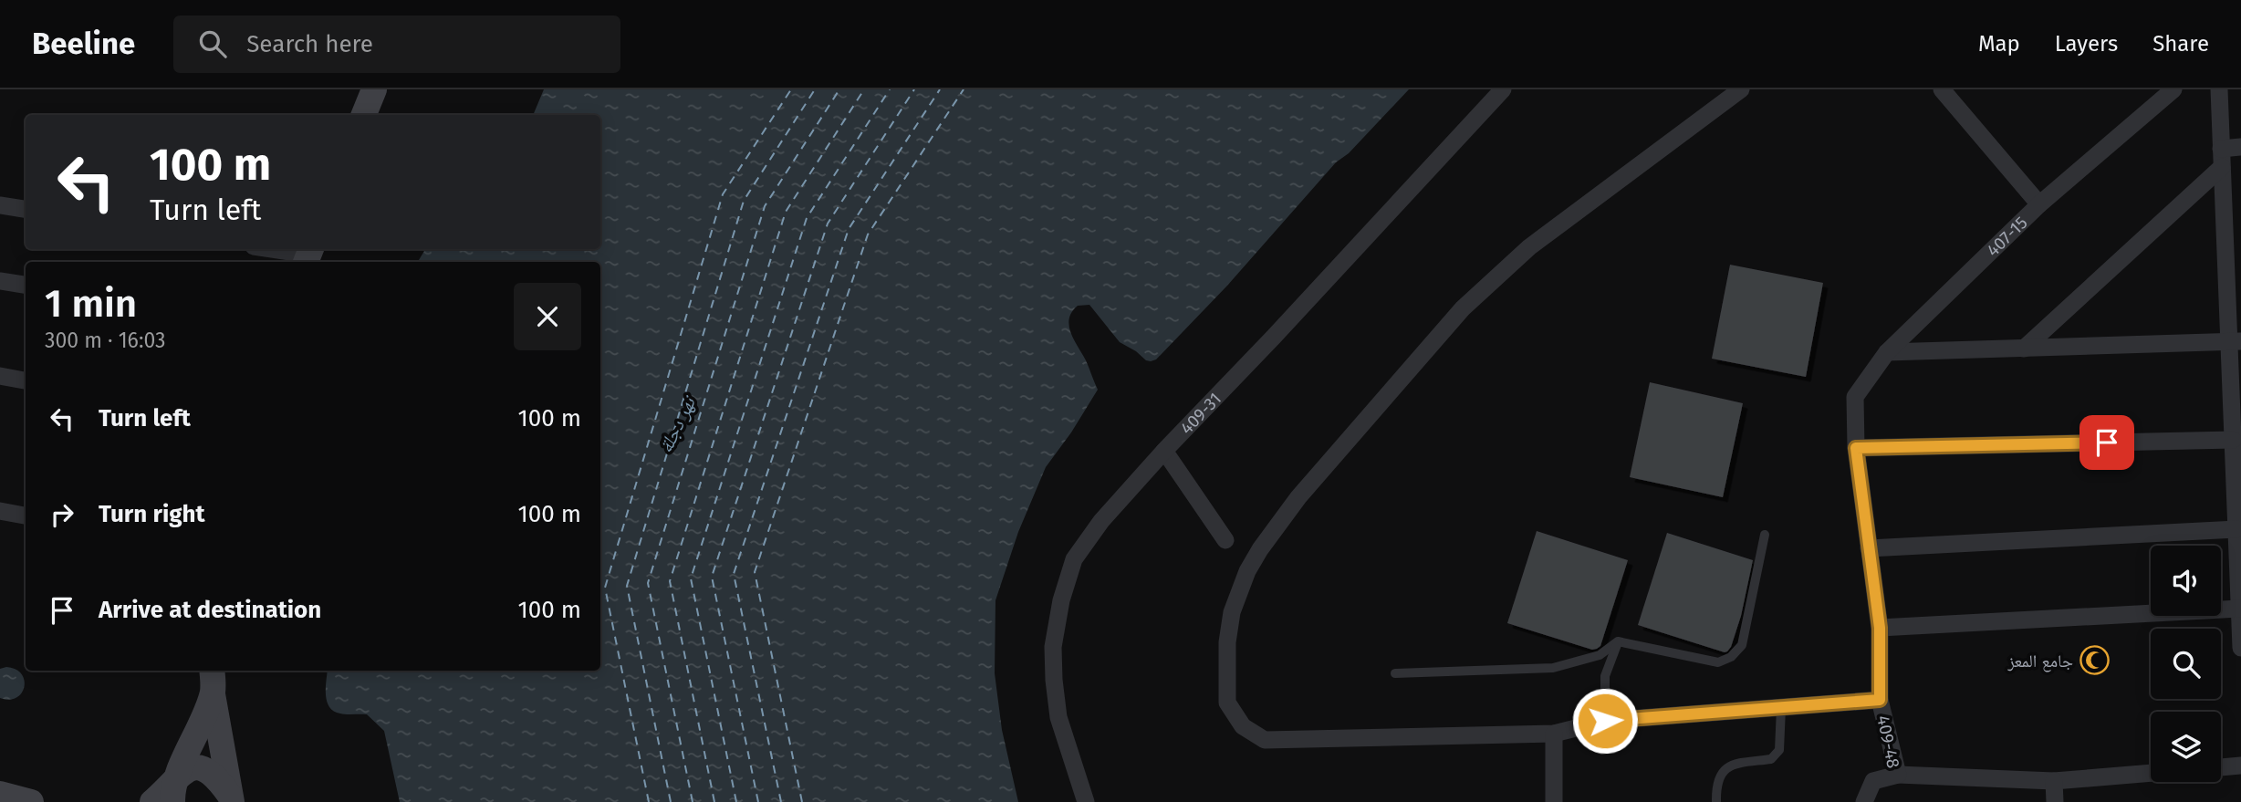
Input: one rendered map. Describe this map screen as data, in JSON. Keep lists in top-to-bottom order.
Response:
{
  "streets": {
    "street": ["407-15", "409-31", "409-48"]
  },
  "crossings": [
    ["407-15", "409-48"]
  ],
  "water": ["نهر دجلة"],
  "places": {
    "mosque": ["جامع المعز"]
  },
  "page": {
    "header": "Beeline",
    "search": "Search here",
    "nav": ["Map", "Layers", "Share"],
    "turn": ["100 m", "Turn left"],
    "heading": ["1 min", "300 m · 16:03"],
    "list": [
      {
        "name": "Turn left",
        "value": "100 m"
      },
      {
        "name": "Turn right",
        "value": "100 m"
      },
      {
        "name": "Arrive at destination",
        "value": "100 m"
      }
    ]
  }
}
